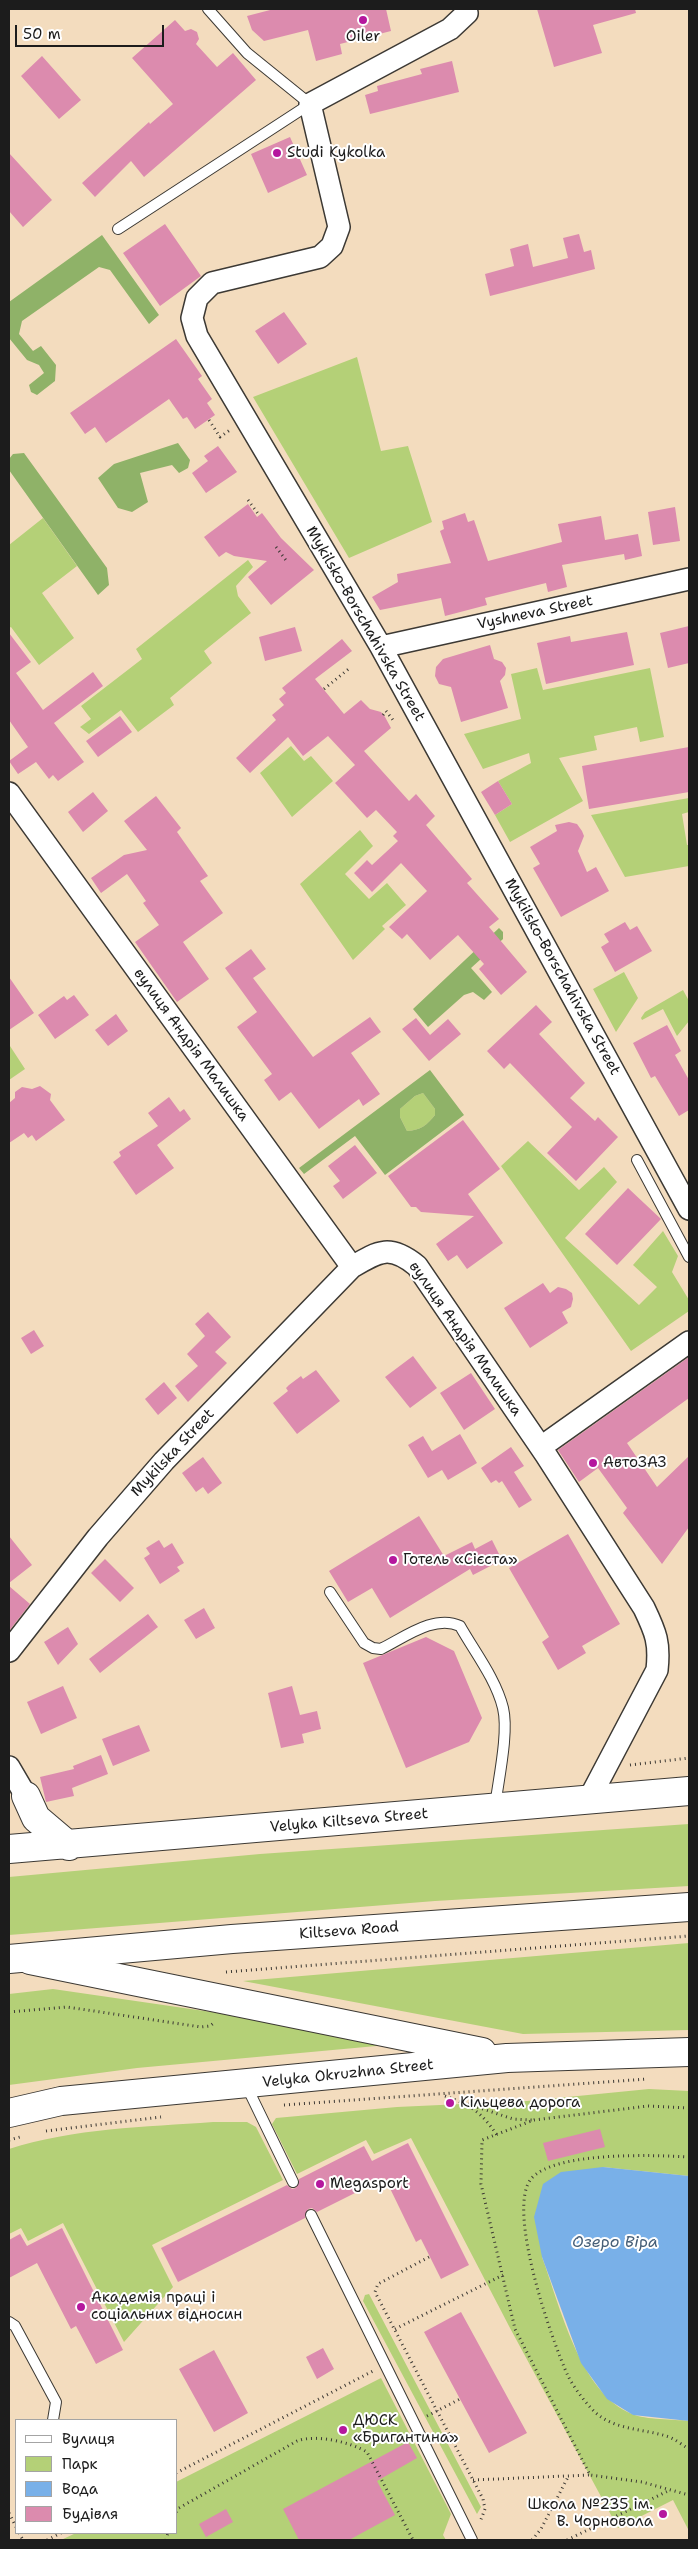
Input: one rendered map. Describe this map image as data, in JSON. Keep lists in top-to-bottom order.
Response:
{
  "streets": {
    "main road": ["Velyka Kiltseva Street", "Kiltseva Road", "Velyka Okruzhna Street"],
    "street": [
      "Vyshneva Street",
      "Mykilsko-Borschahivska Street",
      "вулиця Андрія Малишка",
      "Mykilska Street"
    ]
  },
  "crossings": [
    ["Vyshneva Street", "Mykilsko-Borschahivska Street"],
    ["вулиця Андрія Малишка", "Mykilska Street"],
    ["вулиця Андрія Малишка", "Velyka Kiltseva Street"]
  ],
  "water": ["Озеро Віра"],
  "places": [
    "Oiler",
    "Studi Kykolka",
    "АвтоЗАЗ",
    "Готель «Сієста»",
    "Кільцева дорога",
    "Megasport",
    "Академія праці і соціальних відносин",
    "ДЮСК «Бригантина»",
    "Школа №235 ім. В. Чорновола"
  ],
  "legend": [
    "Вулиця",
    "Парк",
    "Вода",
    "Будівля"
  ],
  "scale_bar": "50 m"
}
